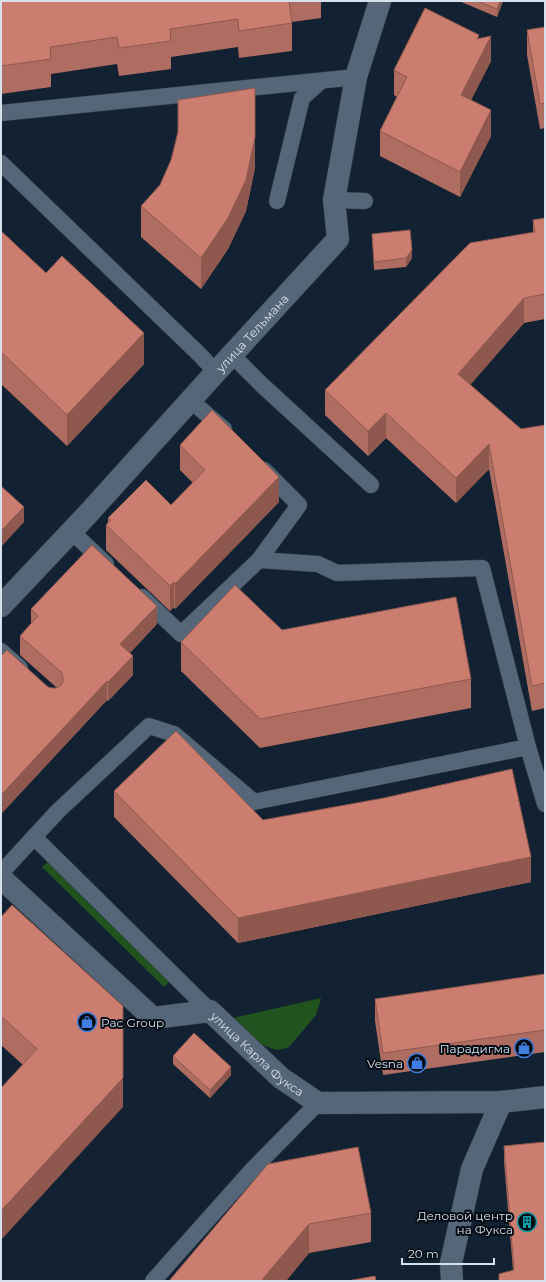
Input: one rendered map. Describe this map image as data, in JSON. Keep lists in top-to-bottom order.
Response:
{
  "streets": {
    "street": ["улица Тельмана", "улица Карла Фукса"]
  },
  "places": {
    "shop": ["Pac Group", "Парадигма", "Vesna"],
    "building": ["Деловой центр на Фукса"]
  },
  "scale_bar": "20 m"
}
